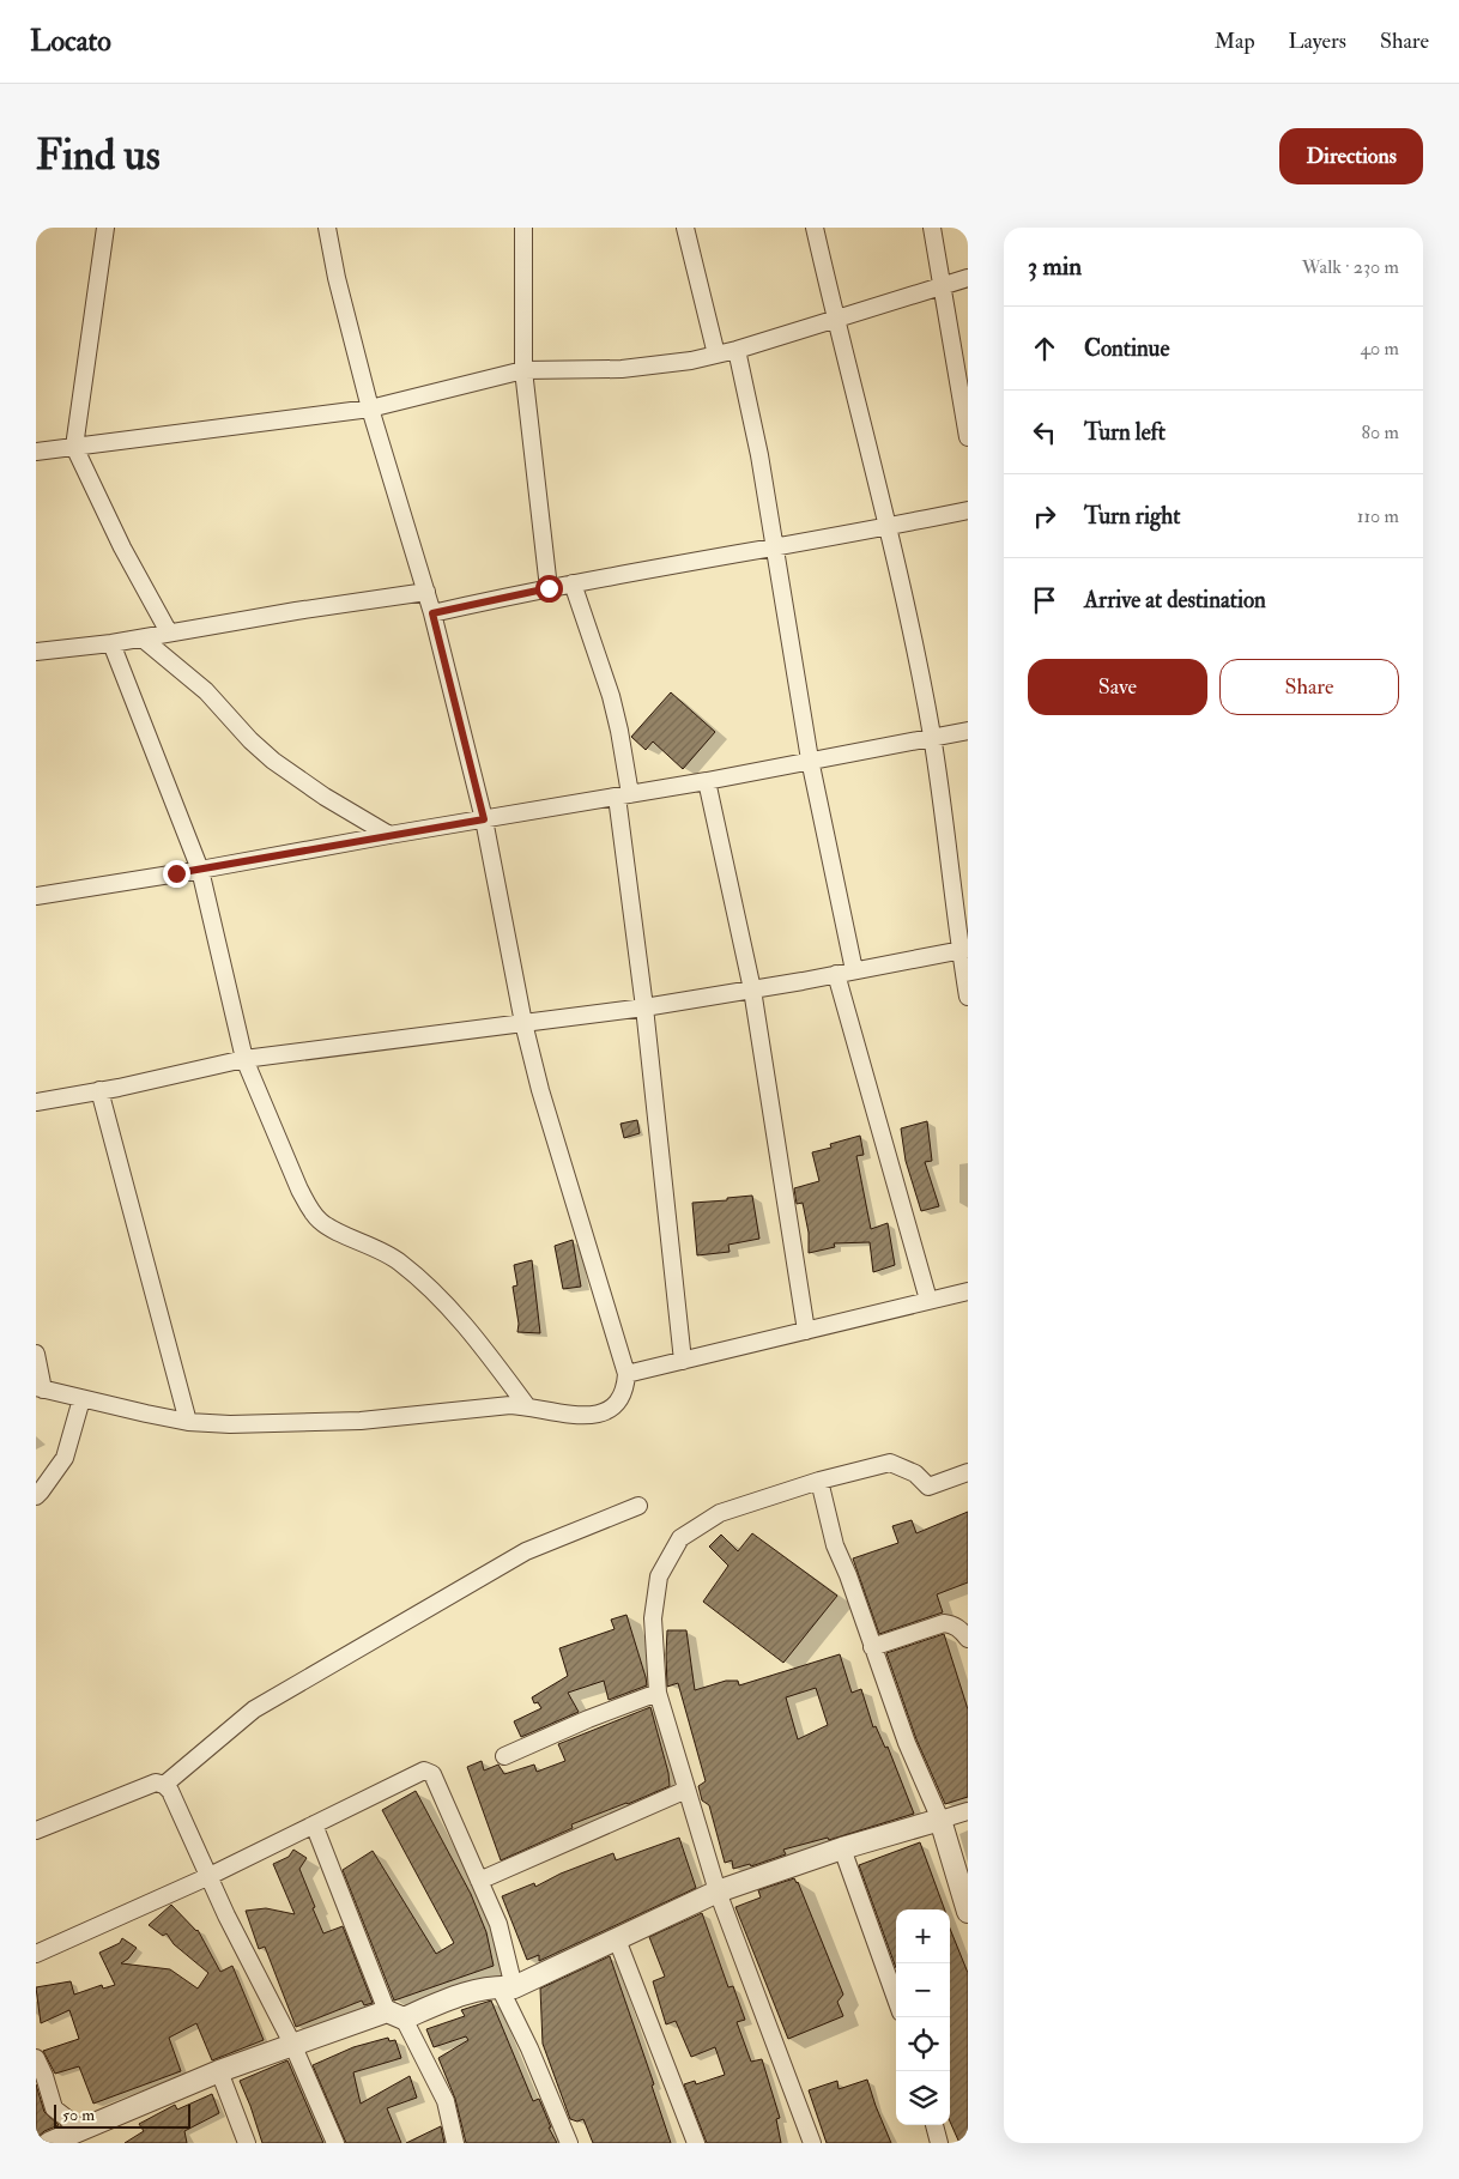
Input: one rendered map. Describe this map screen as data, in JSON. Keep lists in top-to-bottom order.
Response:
{
  "scale_bar": "50 m",
  "page": {
    "header": "Locato",
    "nav": ["Map", "Layers", "Share"],
    "buttons": [
      "Directions",
      ["Save", "Share"]
    ],
    "title": "Find us",
    "heading": ["3 min", "Walk · 230 m"],
    "list": [
      ["Continue", "40 m"],
      ["Turn left", "80 m"],
      ["Turn right", "110 m"],
      "Arrive at destination"
    ],
    "map_buttons": ["+", "−"],
    "scale": "50 m"
  }
}
